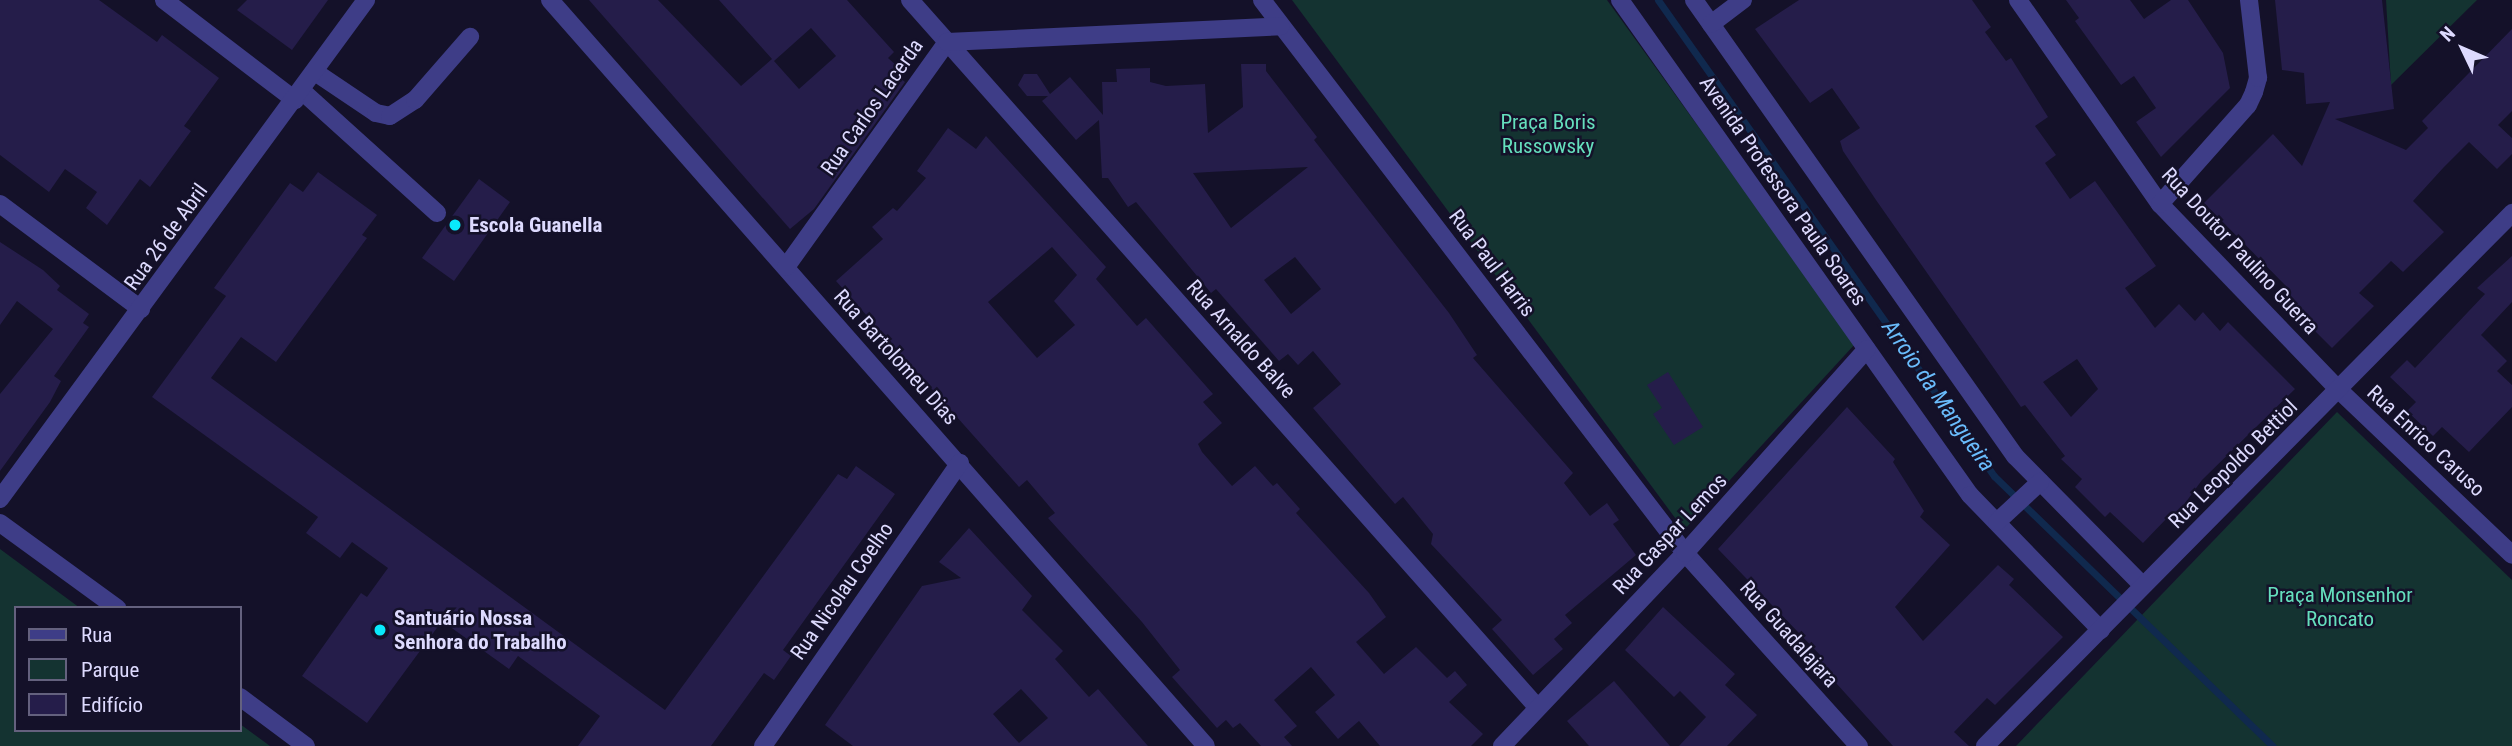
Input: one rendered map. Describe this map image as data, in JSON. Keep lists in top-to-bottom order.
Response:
{
  "streets": {
    "street": [
      "Rua Carlos Lacerda",
      "Avenida Professora Paula Soares",
      "Rua 26 de Abril",
      "Rua Doutor Paulino Guerra",
      "Rua Paul Harris",
      "Rua Arnaldo Balve",
      "Rua Bartolomeu Dias",
      "Rua Enrico Caruso",
      "Rua Leopoldo Bettiol",
      "Rua Gaspar Lemos",
      "Rua Nicolau Coelho",
      "Rua Guadalajara"
    ]
  },
  "crossings": [
    ["Rua Carlos Lacerda", "Rua Paul Harris"],
    ["Rua Carlos Lacerda", "Rua Arnaldo Balve"],
    ["Rua Carlos Lacerda", "Rua Bartolomeu Dias"],
    ["Avenida Professora Paula Soares", "Rua Leopoldo Bettiol"],
    ["Avenida Professora Paula Soares", "Rua Gaspar Lemos"],
    ["Rua Doutor Paulino Guerra", "Rua Enrico Caruso"],
    ["Rua Doutor Paulino Guerra", "Rua Leopoldo Bettiol"],
    ["Rua Paul Harris", "Rua Gaspar Lemos"],
    ["Rua Paul Harris", "Rua Guadalajara"],
    ["Rua Arnaldo Balve", "Rua Gaspar Lemos"],
    ["Rua Bartolomeu Dias", "Rua Nicolau Coelho"],
    ["Rua Enrico Caruso", "Rua Leopoldo Bettiol"],
    ["Rua Gaspar Lemos", "Rua Guadalajara"]
  ],
  "water": ["Arroio da Mangueira"],
  "parks": ["Praça Boris Russowsky", "Praça Monsenhor Roncato"],
  "places": ["Escola Guanella", "Santuário Nossa Senhora do Trabalho"],
  "legend": ["Rua", "Parque", "Edifício"],
  "north": "top left"
}
